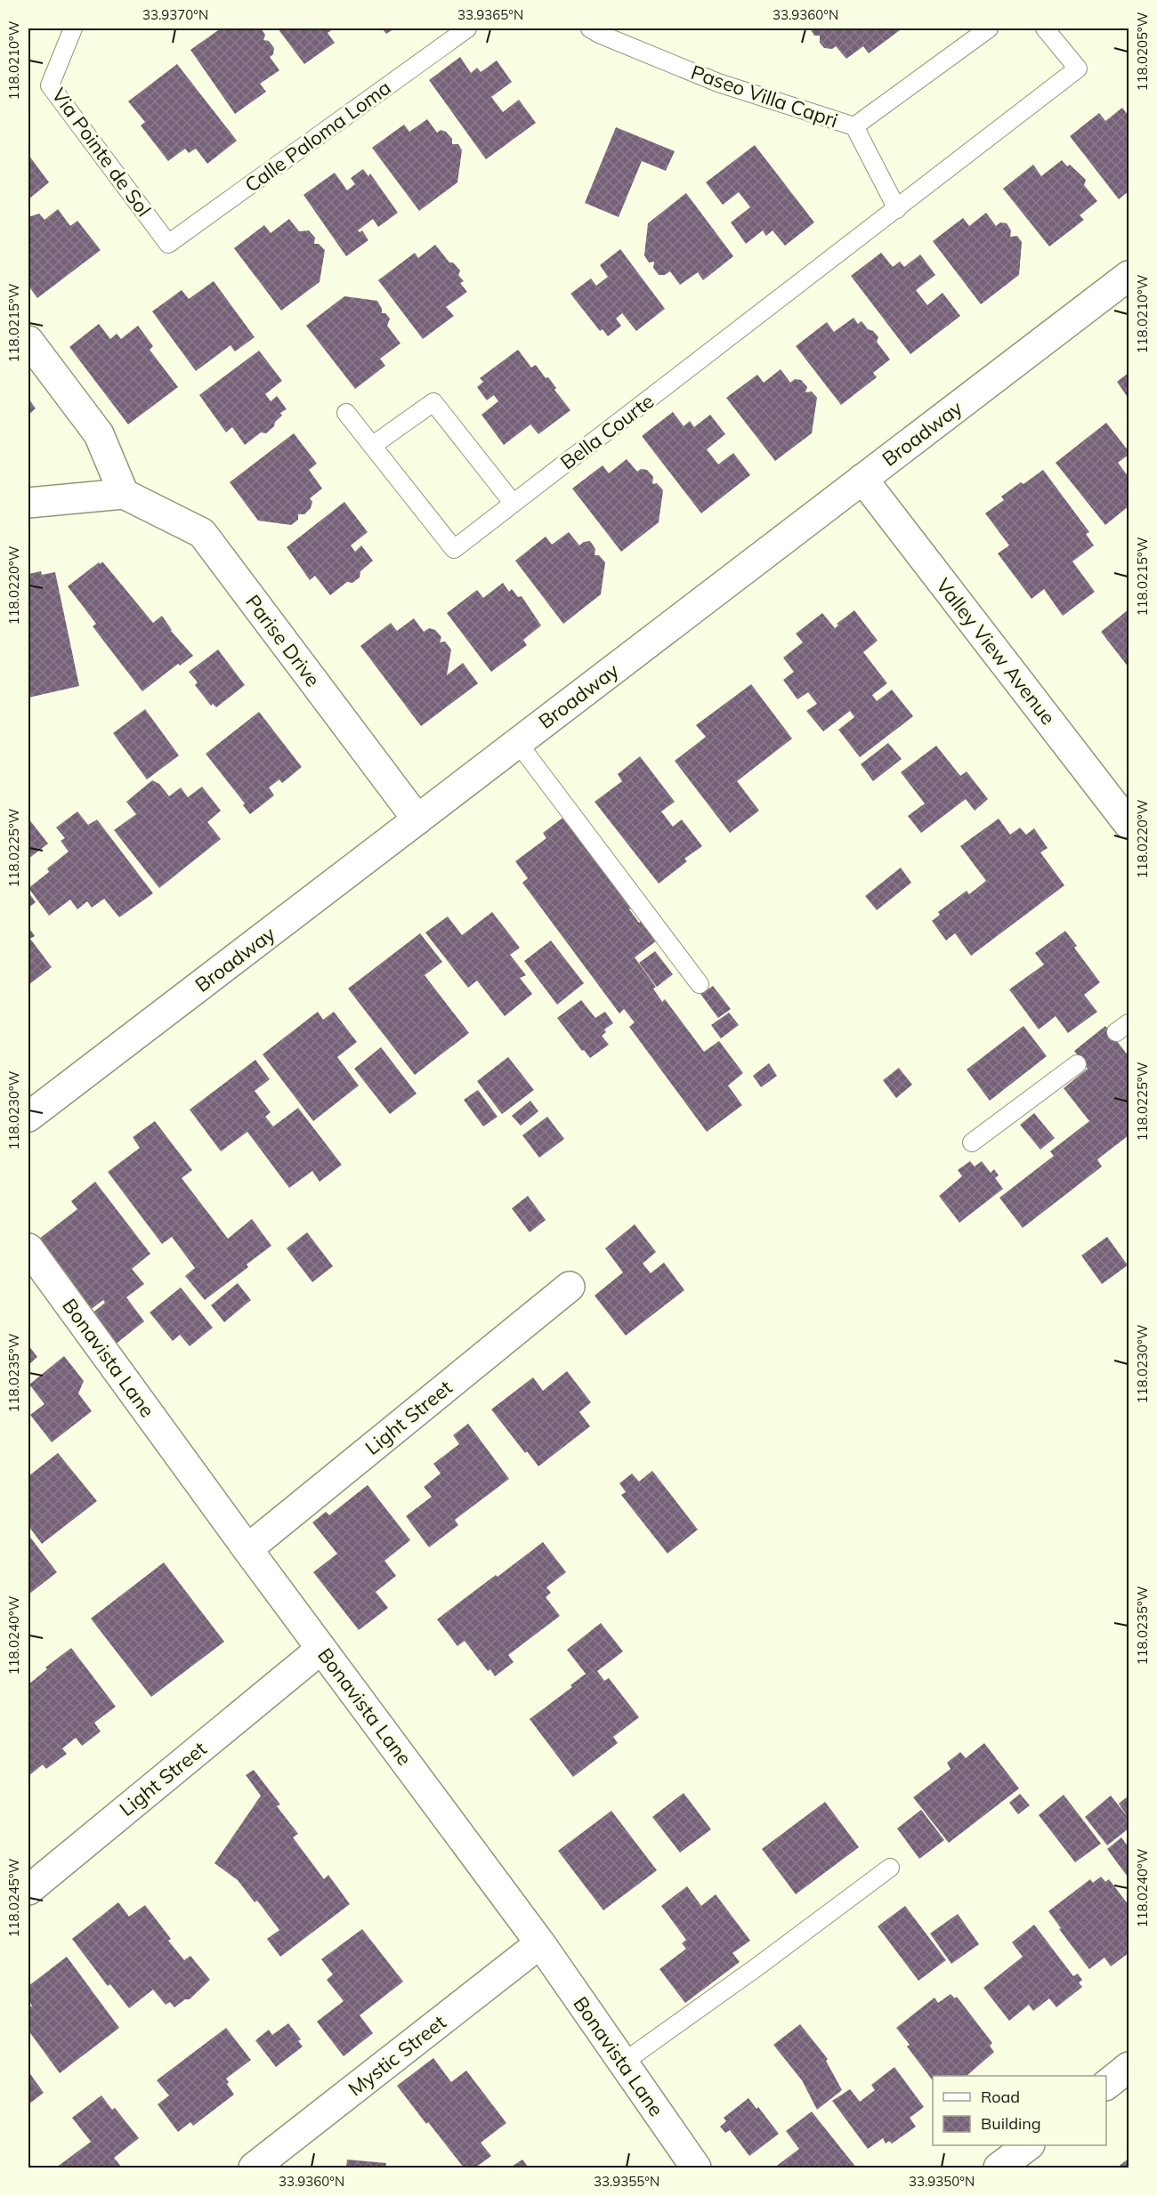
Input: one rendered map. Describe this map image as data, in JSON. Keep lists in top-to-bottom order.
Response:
{
  "streets": {
    "street": [
      "Broadway",
      "Parise Drive",
      "Valley View Avenue",
      "Bonavista Lane",
      "Light Street",
      "Mystic Street"
    ],
    "lane": [
      "Paseo Villa Capri",
      "Calle Paloma Loma",
      "Via Pointe de Sol",
      "Bella Courte"
    ]
  },
  "crossings": [
    ["Paseo Villa Capri", "Bella Courte"],
    ["Calle Paloma Loma", "Via Pointe de Sol"],
    ["Broadway", "Parise Drive"],
    ["Broadway", "Valley View Avenue"],
    ["Bonavista Lane", "Light Street"],
    ["Bonavista Lane", "Mystic Street"]
  ],
  "legend": ["Road", "Building"],
  "coordinates": [
    "33.9370°N",
    "33.9365°N",
    "33.9360°N",
    "118.0205°W",
    "118.0210°W",
    "118.0215°W",
    "118.0220°W",
    "118.0225°W",
    "118.0230°W",
    "118.0235°W",
    "118.0240°W",
    "118.0245°W",
    "33.9355°N",
    "33.9350°N"
  ]
}
